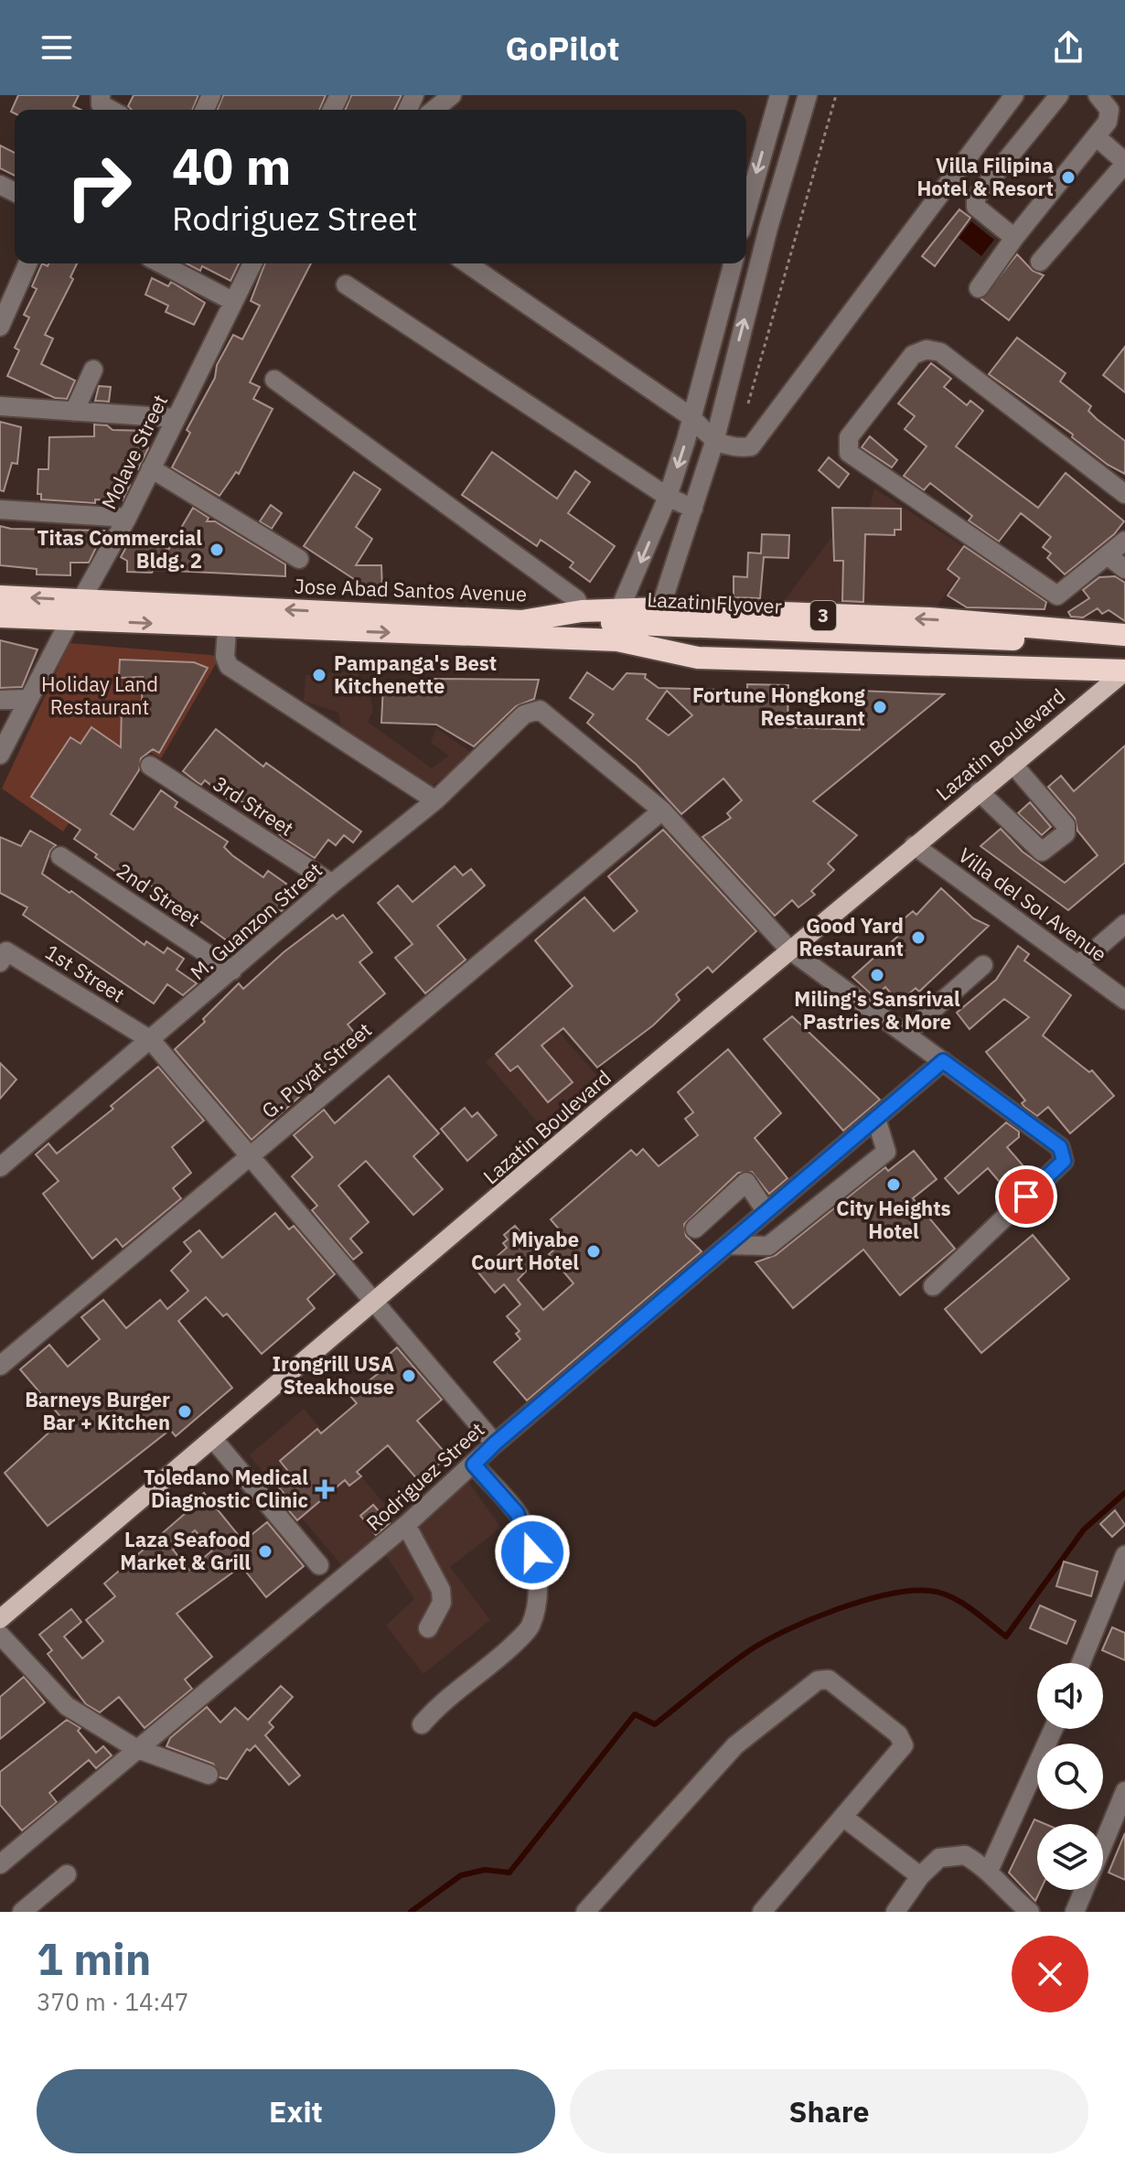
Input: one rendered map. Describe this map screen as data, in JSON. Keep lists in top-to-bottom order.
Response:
{
  "streets": {
    "highway": ["Jose Abad Santos Avenue", "Lazatin Flyover", "3"],
    "main road": ["Lazatin Boulevard"],
    "street": [
      "Molave Street",
      "3rd Street",
      "2nd Street",
      "Villa del Sol Avenue",
      "M. Guanzon Street",
      "1st Street",
      "G. Puyat Street",
      "Rodriguez Street"
    ]
  },
  "crossings": [
    ["Molave Street", "Jose Abad Santos Avenue"],
    ["Jose Abad Santos Avenue", "Lazatin Flyover"],
    ["Jose Abad Santos Avenue", "Lazatin Boulevard"],
    ["Lazatin Boulevard", "Villa del Sol Avenue"],
    ["3rd Street", "M. Guanzon Street"],
    ["2nd Street", "M. Guanzon Street"],
    ["M. Guanzon Street", "1st Street"],
    ["M. Guanzon Street", "G. Puyat Street"]
  ],
  "parks": ["Holiday Land Restaurant"],
  "places": {
    "other": [
      "Villa Filipina Hotel & Resort",
      "Titas Commercial Bldg. 2",
      "Pampanga's Best Kitchenette",
      "Fortune Hongkong Restaurant",
      "Good Yard Restaurant",
      "Miling's Sansrival Pastries & More",
      "City Heights Hotel",
      "Miyabe Court Hotel",
      "Irongrill USA Steakhouse",
      "Barneys Burger Bar + Kitchen",
      "Laza Seafood Market & Grill"
    ],
    "health": ["Toledano Medical Diagnostic Clinic"]
  },
  "page": {
    "header": "GoPilot",
    "turn": ["40 m", "Rodriguez Street"],
    "heading": ["1 min", "370 m · 14:47"],
    "buttons": ["Exit", "Share"]
  }
}
